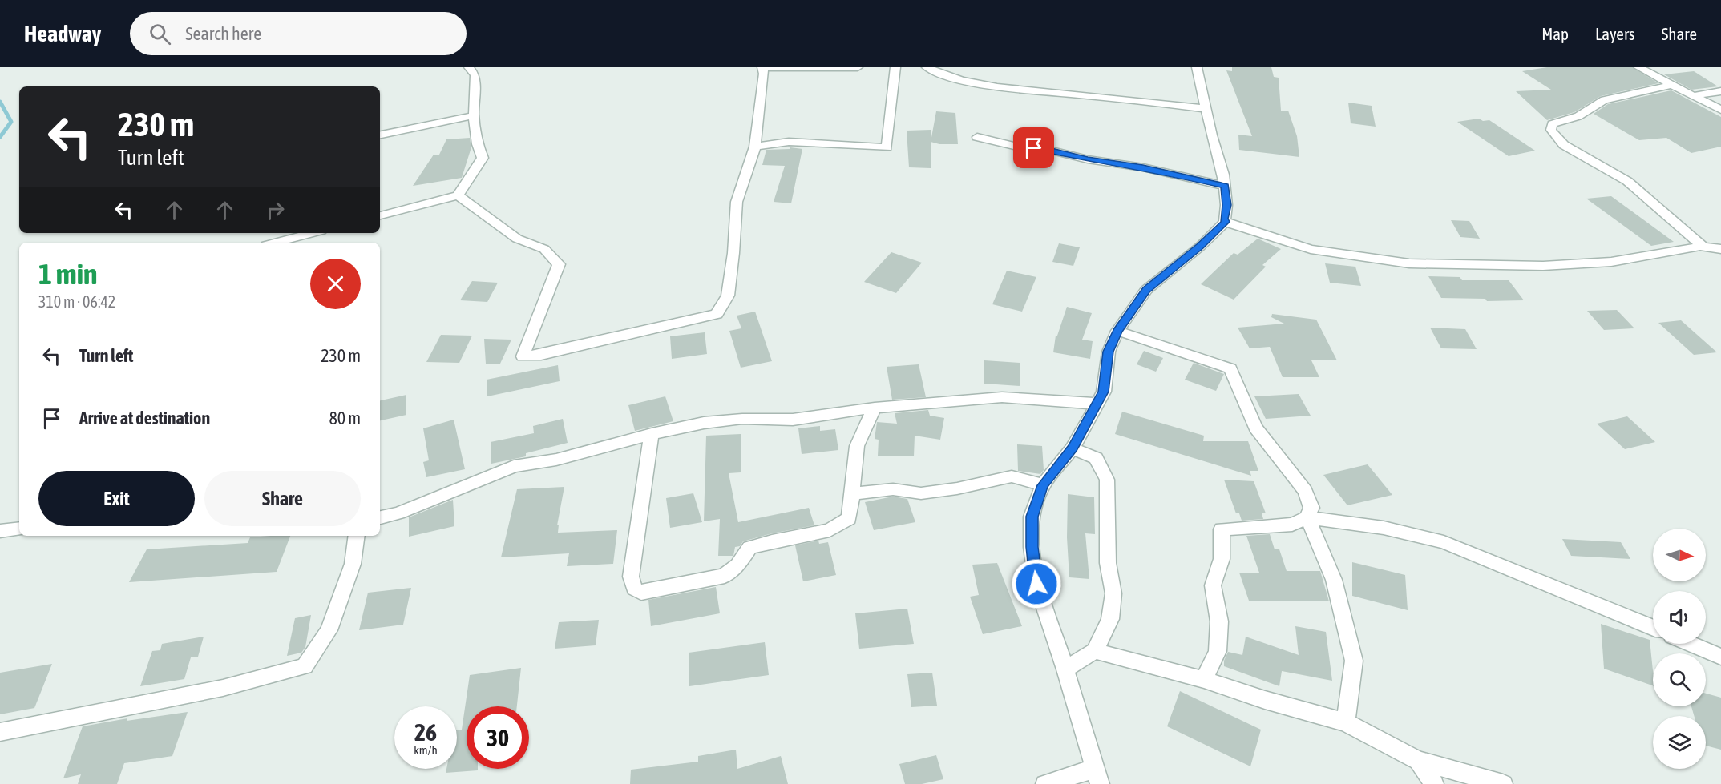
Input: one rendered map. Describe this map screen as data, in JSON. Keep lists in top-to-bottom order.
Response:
{
  "north": "right",
  "page": {
    "header": "Headway",
    "search": "Search here",
    "nav": ["Map", "Layers", "Share"],
    "turn": ["230 m", "Turn left"],
    "heading": ["1 min", "310 m · 06:42"],
    "list": [
      {
        "name": "Turn left",
        "value": "230 m"
      },
      {
        "name": "Arrive at destination",
        "value": "80 m"
      }
    ],
    "buttons": ["Exit", "Share"],
    "speed": "26 km/h",
    "limit": "30"
  }
}
